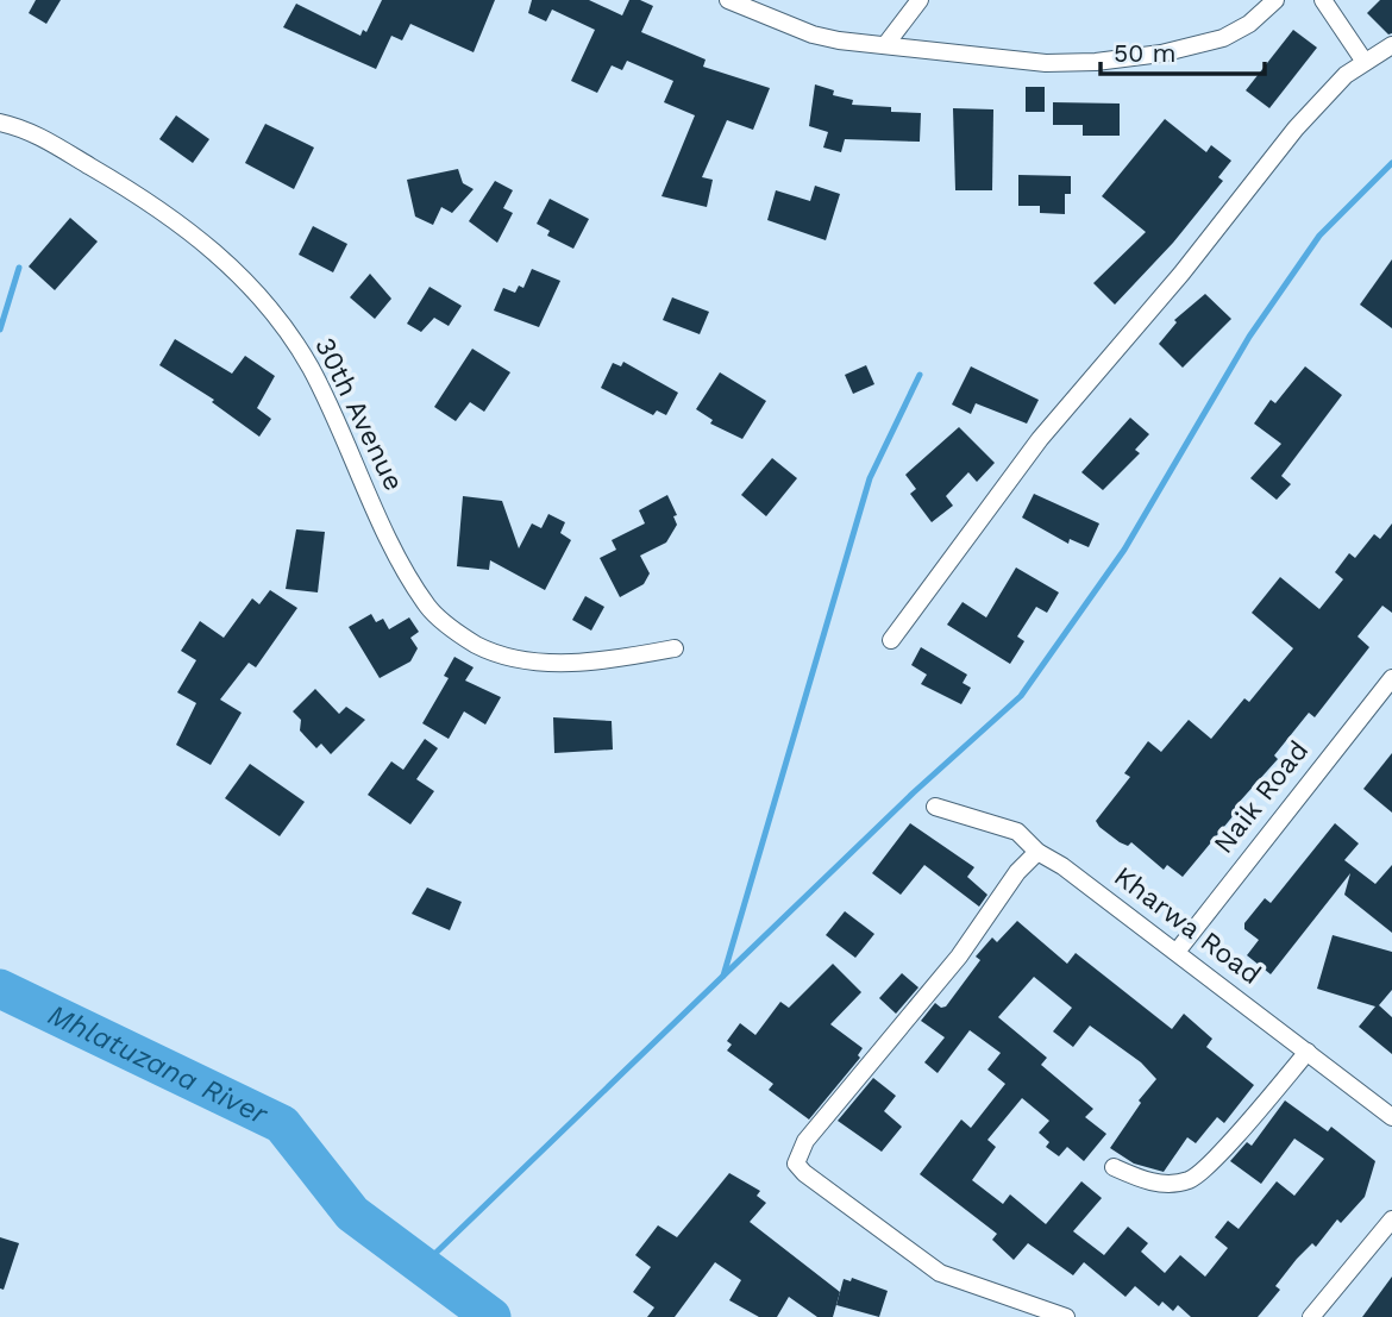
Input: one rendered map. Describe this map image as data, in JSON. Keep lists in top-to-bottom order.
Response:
{
  "streets": {
    "street": ["30th Avenue", "Naik Road", "Kharwa Road"]
  },
  "crossings": [
    ["Naik Road", "Kharwa Road"]
  ],
  "water": ["Mhlatuzana River"],
  "scale_bar": "50 m"
}
